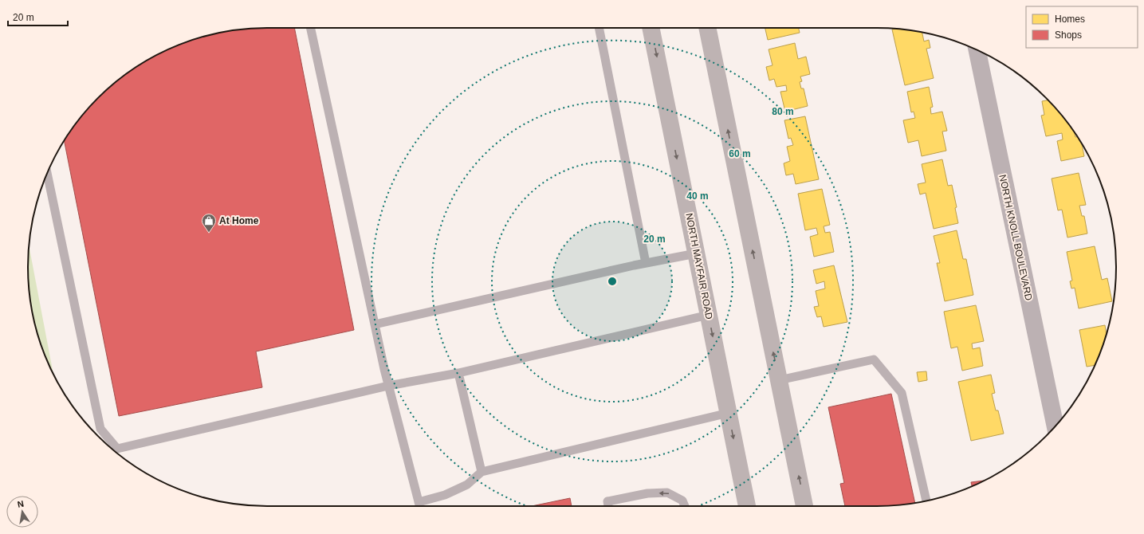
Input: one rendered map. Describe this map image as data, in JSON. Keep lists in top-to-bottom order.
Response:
{
  "streets": {
    "main road": ["NORTH MAYFAIR ROAD"],
    "street": ["NORTH KNOLL BOULEVARD"]
  },
  "places": {
    "shop": ["At Home"]
  },
  "legend": ["Homes", "Shops"],
  "scale_bar": "20 m",
  "north": "top",
  "rings": [
    "80 m",
    "60 m",
    "40 m",
    "20 m"
  ]
}
